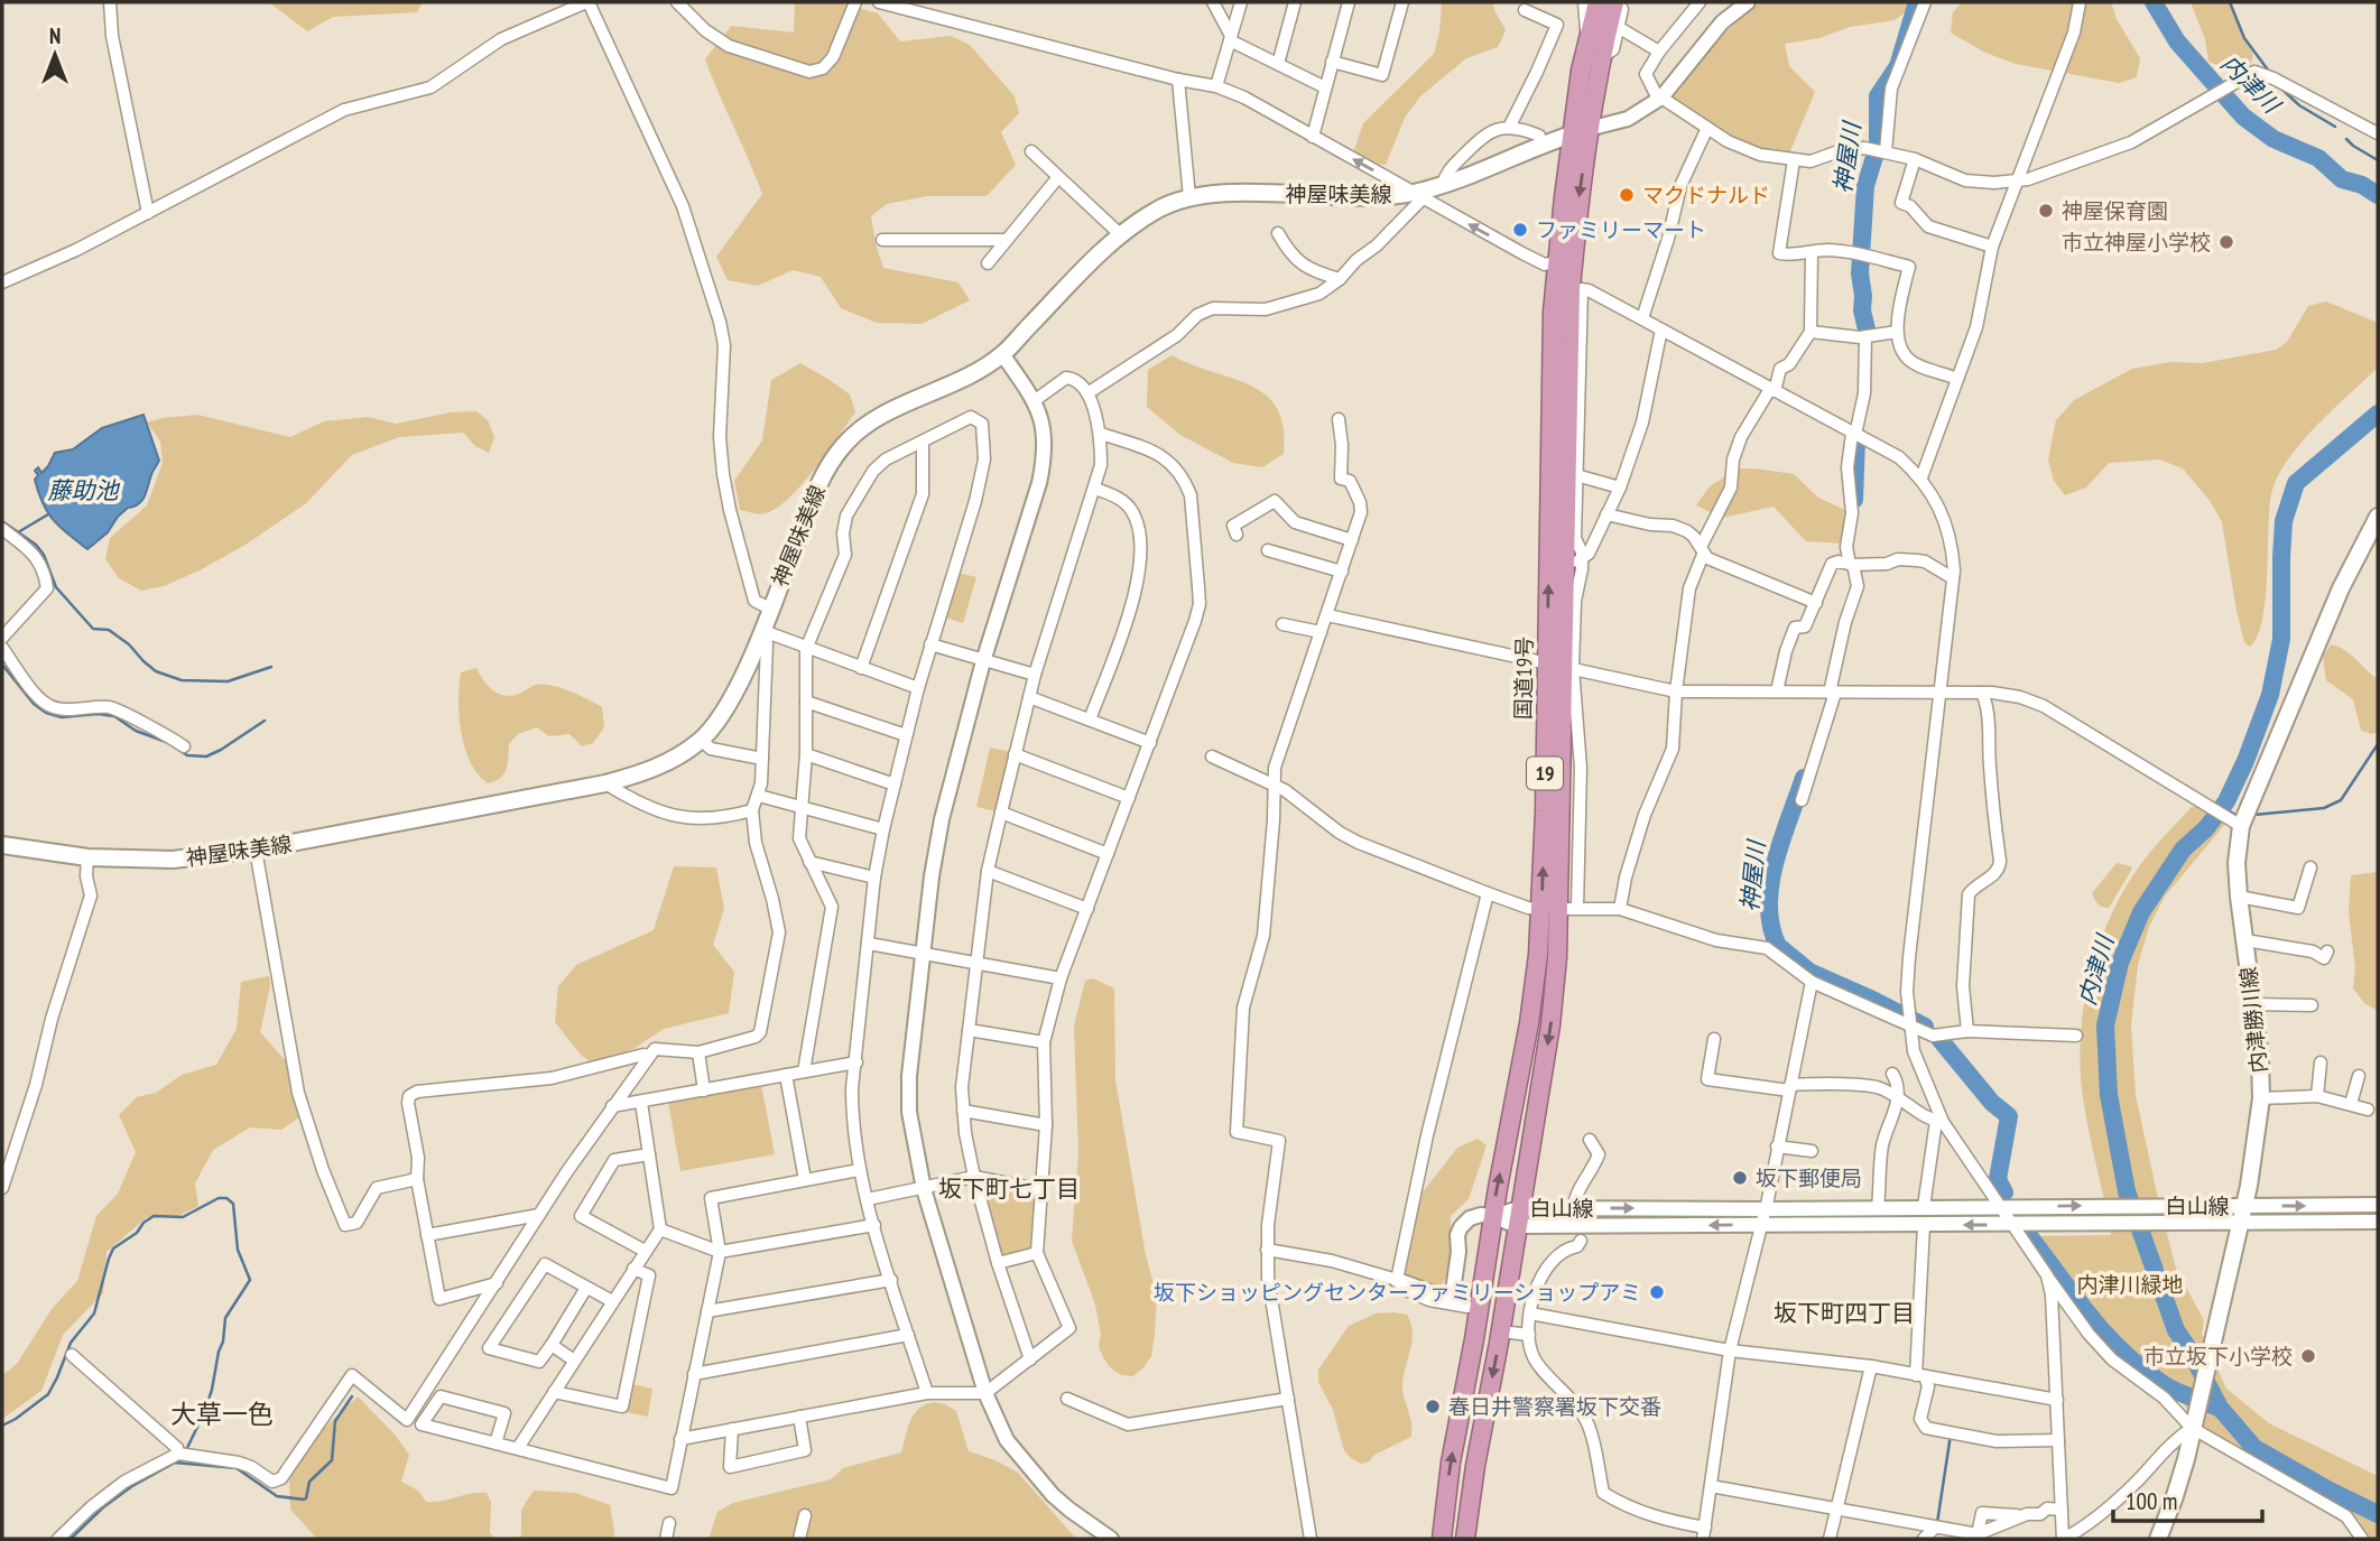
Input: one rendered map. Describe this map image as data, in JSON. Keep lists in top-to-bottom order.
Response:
{
  "streets": {
    "highway": ["国道19号", "19"],
    "main road": ["神屋味美線", "内津勝川線"],
    "street": ["白山線"]
  },
  "crossings": [
    ["神屋味美線", "国道19号"],
    ["国道19号", "白山線"],
    ["内津勝川線", "白山線"]
  ],
  "districts": ["坂下町七丁目", "坂下町四丁目", "大草一色"],
  "water": ["内津川", "神屋川", "藤助池"],
  "parks": ["内津川緑地"],
  "places": [
    "マクドナルド",
    "神屋保育園",
    "ファミリーマート",
    "市立神屋小学校",
    "坂下郵便局",
    "坂下ショッピングセンターファミリーショップアミ",
    "市立坂下小学校",
    "春日井警察署坂下交番"
  ],
  "scale_bar": "100 m",
  "north": "top"
}
